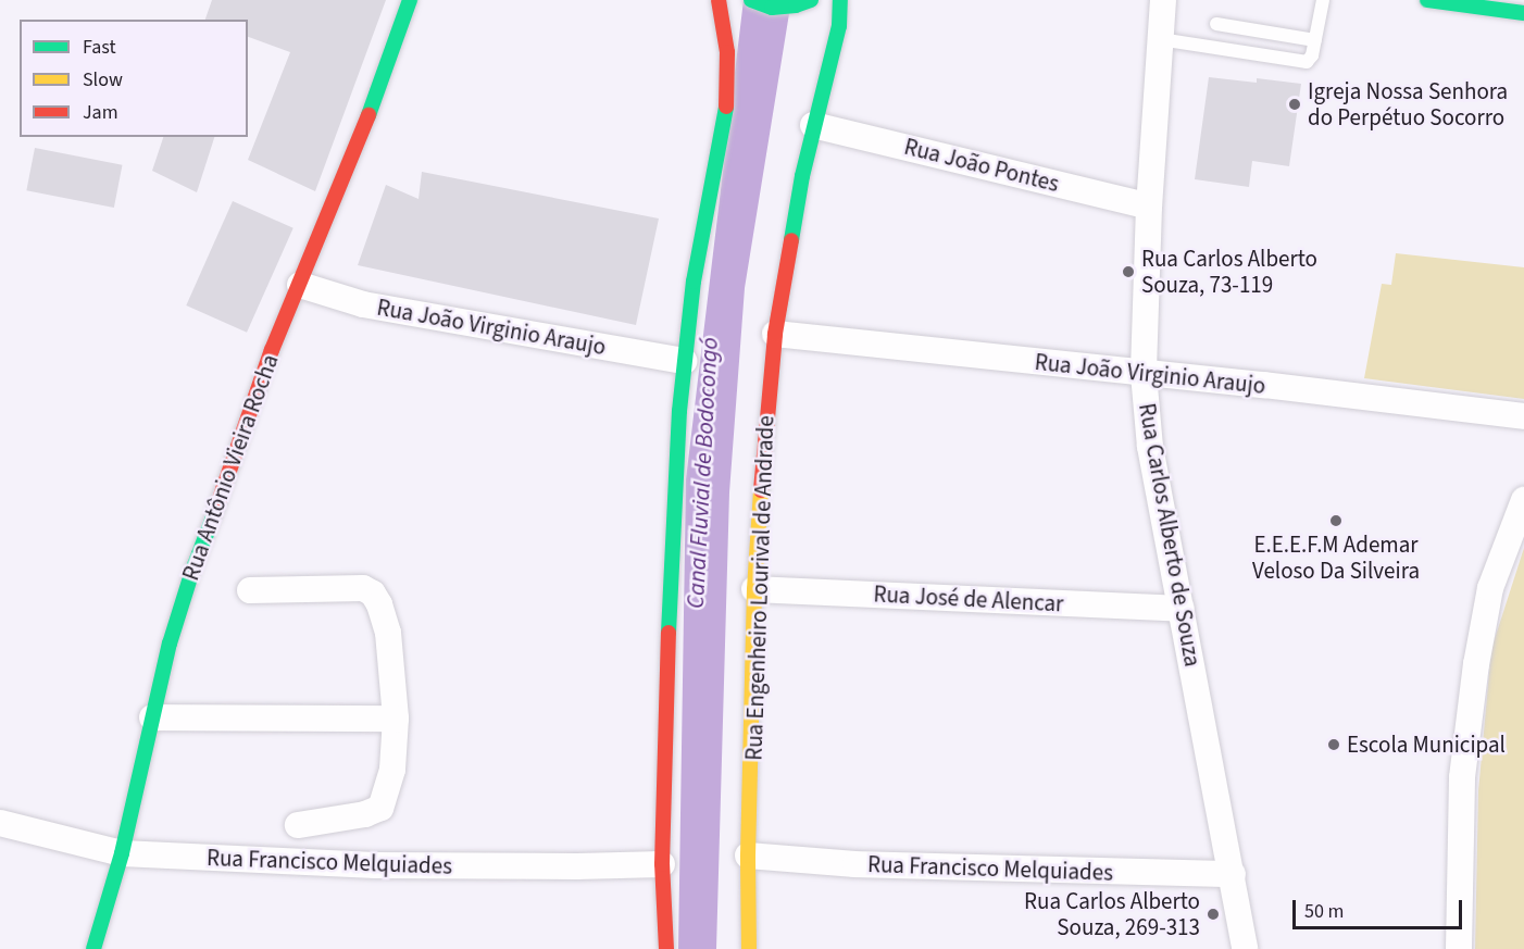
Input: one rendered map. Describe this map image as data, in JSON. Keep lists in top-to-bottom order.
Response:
{
  "streets": {
    "main road": ["Rua Antônio Vieira Rocha", "Rua Engenheiro Lourival de Andrade"],
    "street": [
      "Rua João Pontes",
      "Rua João Virginio Araujo",
      "Rua Carlos Alberto de Souza",
      "Rua José de Alencar",
      "Rua Francisco Melquiades"
    ]
  },
  "crossings": [
    ["Rua João Pontes", "Rua Carlos Alberto de Souza"],
    ["Rua João Pontes", "Rua Engenheiro Lourival de Andrade"],
    ["Rua João Virginio Araujo", "Rua Antônio Vieira Rocha"],
    ["Rua João Virginio Araujo", "Rua Carlos Alberto de Souza"],
    ["Rua João Virginio Araujo", "Rua Engenheiro Lourival de Andrade"],
    ["Rua Antônio Vieira Rocha", "Rua Francisco Melquiades"],
    ["Rua Carlos Alberto de Souza", "Rua José de Alencar"],
    ["Rua Carlos Alberto de Souza", "Rua Francisco Melquiades"],
    ["Rua Engenheiro Lourival de Andrade", "Rua José de Alencar"],
    ["Rua Engenheiro Lourival de Andrade", "Rua Francisco Melquiades"]
  ],
  "water": ["Canal Fluvial de Bodocongó"],
  "places": [
    "Igreja Nossa Senhora do Perpétuo Socorro",
    "Rua Carlos Alberto Souza, 73-119",
    "E.E.E.F.M Ademar Veloso Da Silveira",
    "Escola Municipal",
    "Rua Carlos Alberto Souza, 269-313"
  ],
  "legend": ["Fast", "Slow", "Jam"],
  "scale_bar": "50 m"
}
